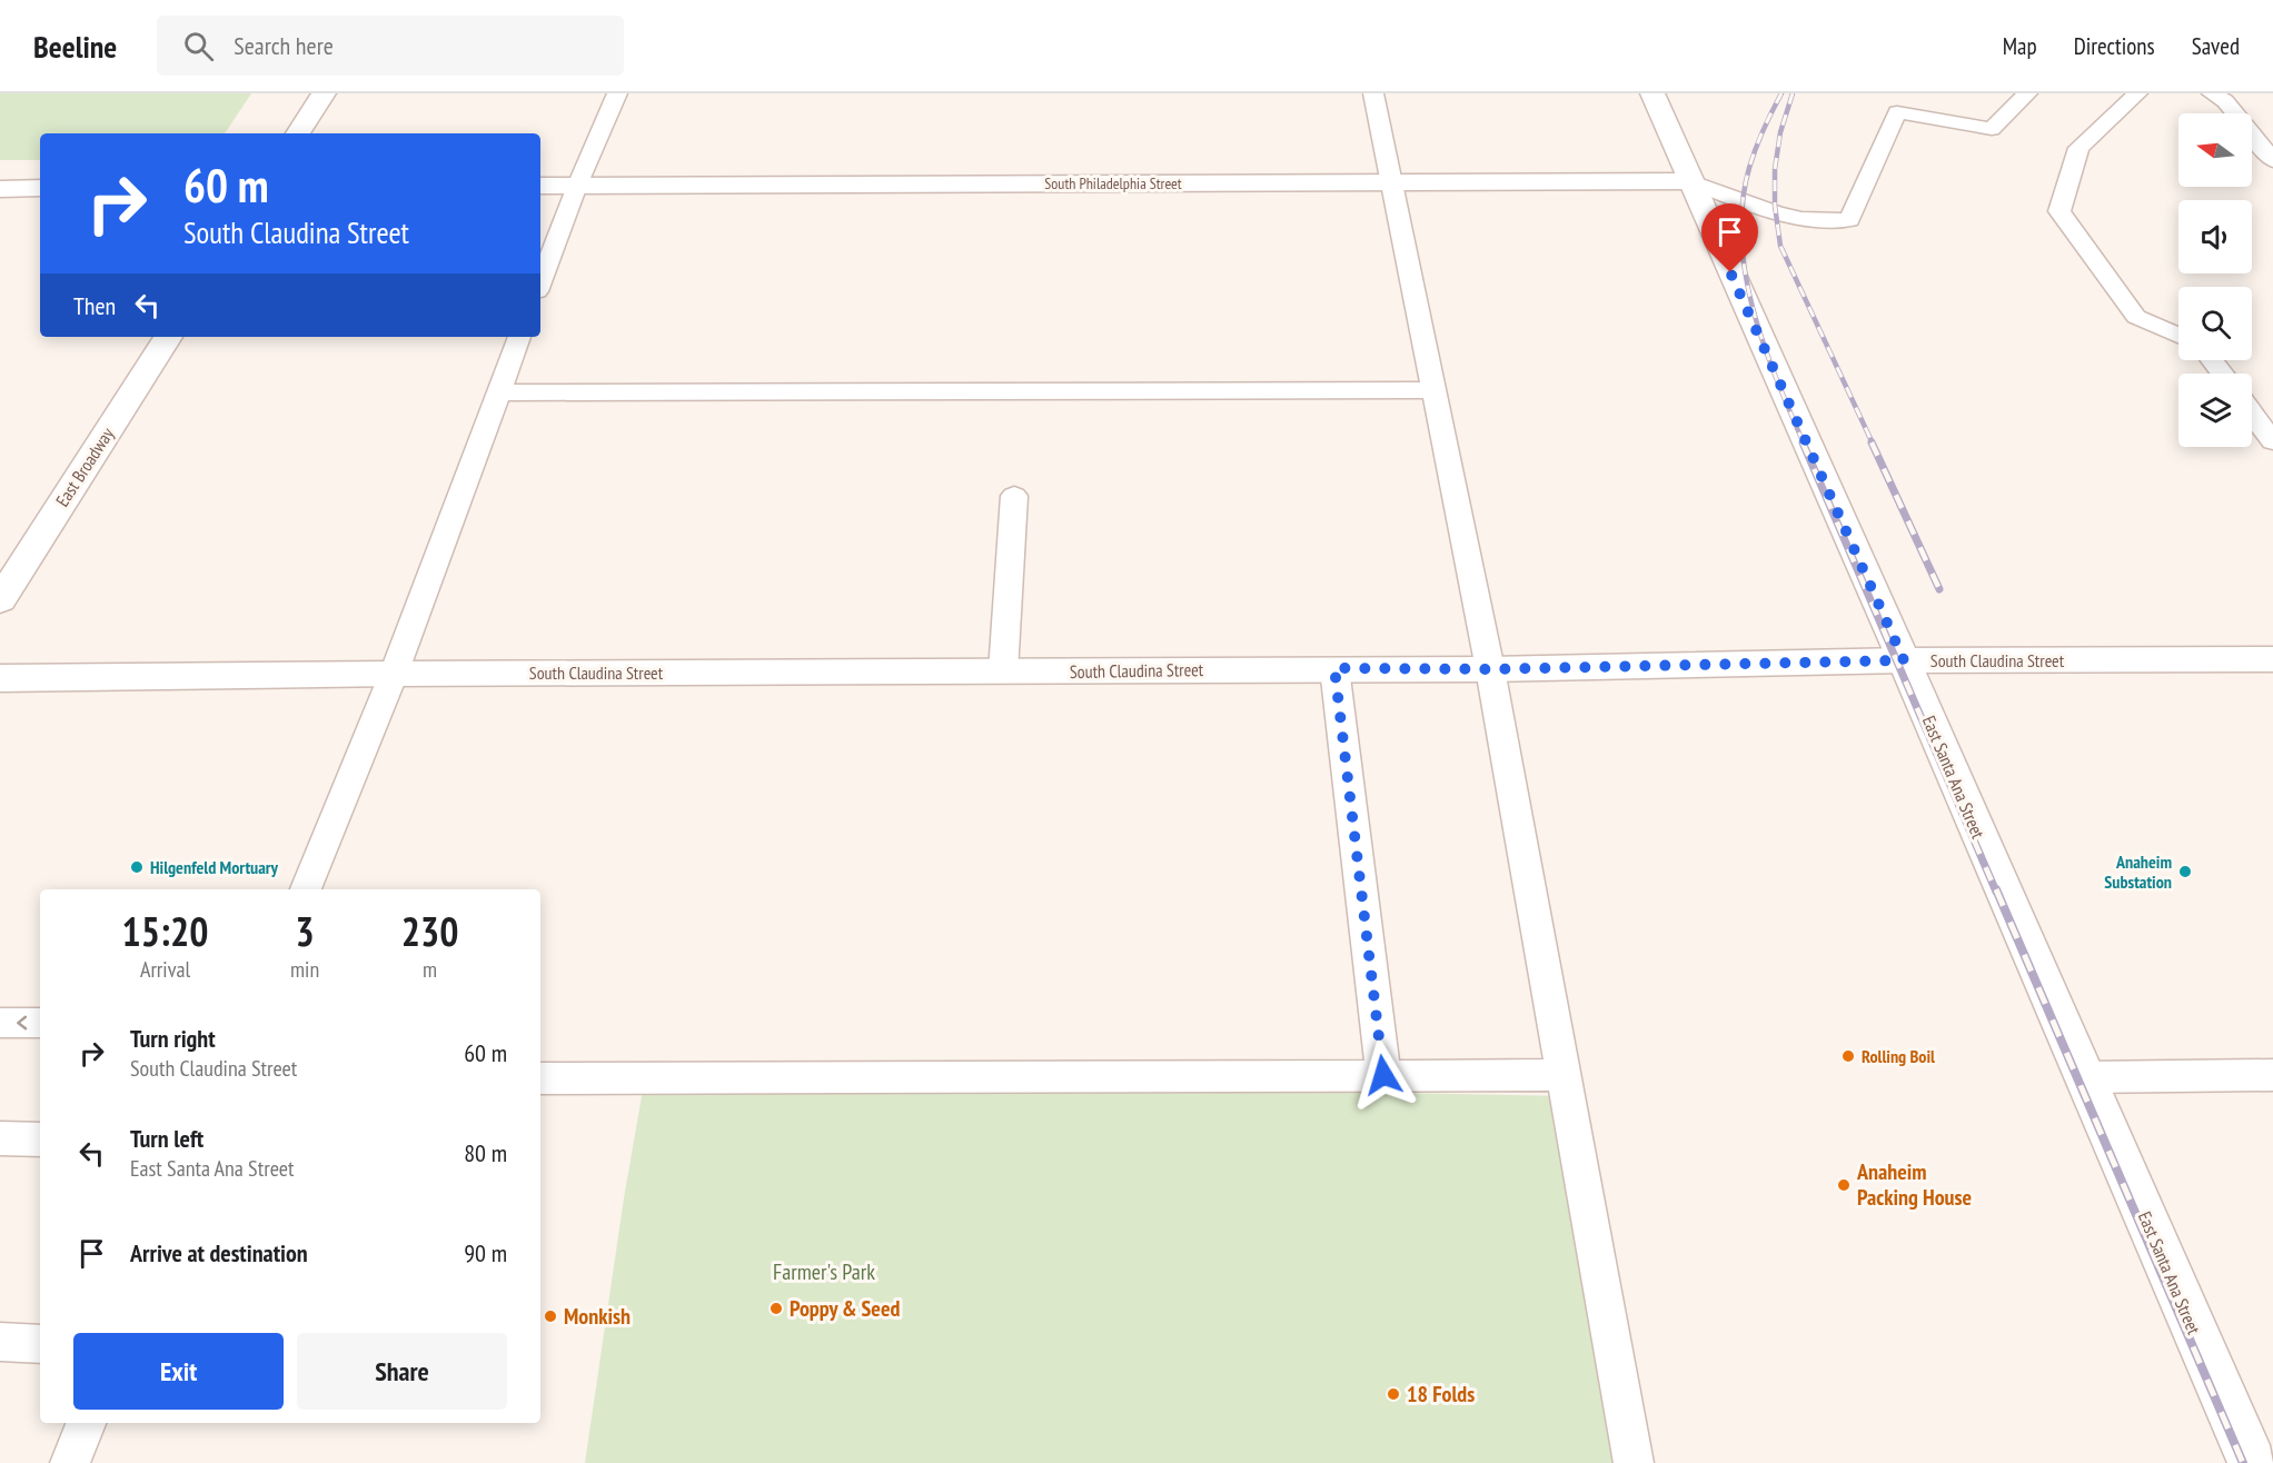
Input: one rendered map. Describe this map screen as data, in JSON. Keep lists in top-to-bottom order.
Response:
{
  "streets": {
    "street": [
      "South Philadelphia Street",
      "East Broadway",
      "South Claudina Street",
      "East Santa Ana Street"
    ]
  },
  "crossings": [
    ["South Philadelphia Street", "East Santa Ana Street"],
    ["South Claudina Street", "East Santa Ana Street"]
  ],
  "parks": ["Farmer's Park"],
  "places": [
    "Hilgenfeld Mortuary",
    "Anaheim Substation",
    "Rolling Boil",
    "Anaheim Packing House",
    "Poppy & Seed",
    "Monkish",
    "18 Folds"
  ],
  "north": "left",
  "page": {
    "header": "Beeline",
    "search": "Search here",
    "nav": ["Map", "Directions", "Saved"],
    "turn": ["60 m", "South Claudina Street"],
    "then": "Then",
    "eta": [
      "15:20",
      "Arrival",
      "3",
      "min",
      "230",
      "m"
    ],
    "list": [
      {
        "name": "Turn right",
        "note": "South Claudina Street",
        "value": "60 m"
      },
      {
        "name": "Turn left",
        "note": "East Santa Ana Street",
        "value": "80 m"
      },
      {
        "name": "Arrive at destination",
        "value": "90 m"
      }
    ],
    "buttons": ["Exit", "Share"]
  }
}
